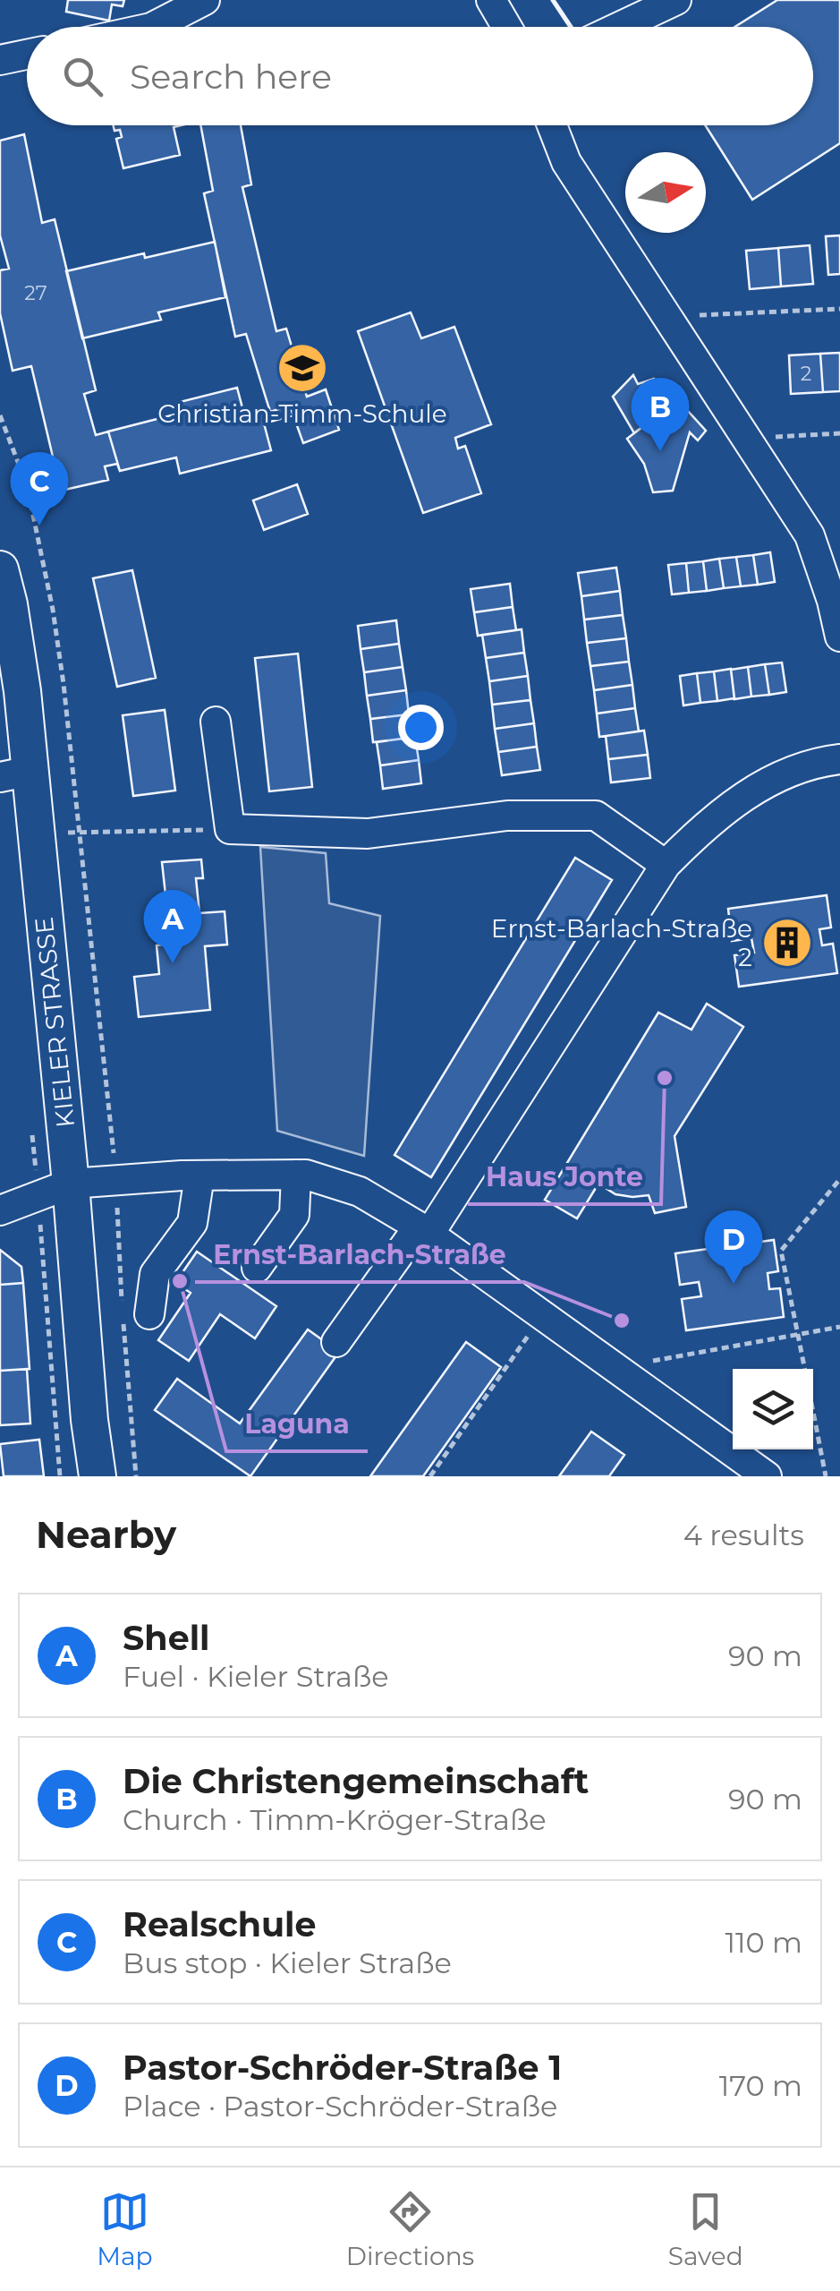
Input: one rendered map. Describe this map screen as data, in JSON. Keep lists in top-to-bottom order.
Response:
{
  "streets": {
    "main road": ["KIELER STRASSE"]
  },
  "places": {
    "school or university": ["Christian-Timm-Schule"],
    "building": ["Ernst-Barlach-Straße 2"],
    "other": ["Haus Jonte", "Laguna", "Ernst-Barlach-Straße"]
  },
  "house_numbers": ["27", "2"],
  "north": "right",
  "page": {
    "search": "Search here",
    "pins": [
      "B",
      "C",
      "A",
      "D"
    ],
    "heading": ["Nearby", "4 results"],
    "list": [
      {
        "mark": "A",
        "name": "Shell",
        "note": "Fuel · Kieler Straße",
        "value": "90 m"
      },
      {
        "mark": "B",
        "name": "Die Christengemeinschaft",
        "note": "Church · Timm-Kröger-Straße",
        "value": "90 m"
      },
      {
        "mark": "C",
        "name": "Realschule",
        "note": "Bus stop · Kieler Straße",
        "value": "110 m"
      },
      {
        "mark": "D",
        "name": "Pastor-Schröder-Straße 1",
        "note": "Place · Pastor-Schröder-Straße",
        "value": "170 m"
      }
    ],
    "nav": ["Map", "Directions", "Saved"]
  }
}
